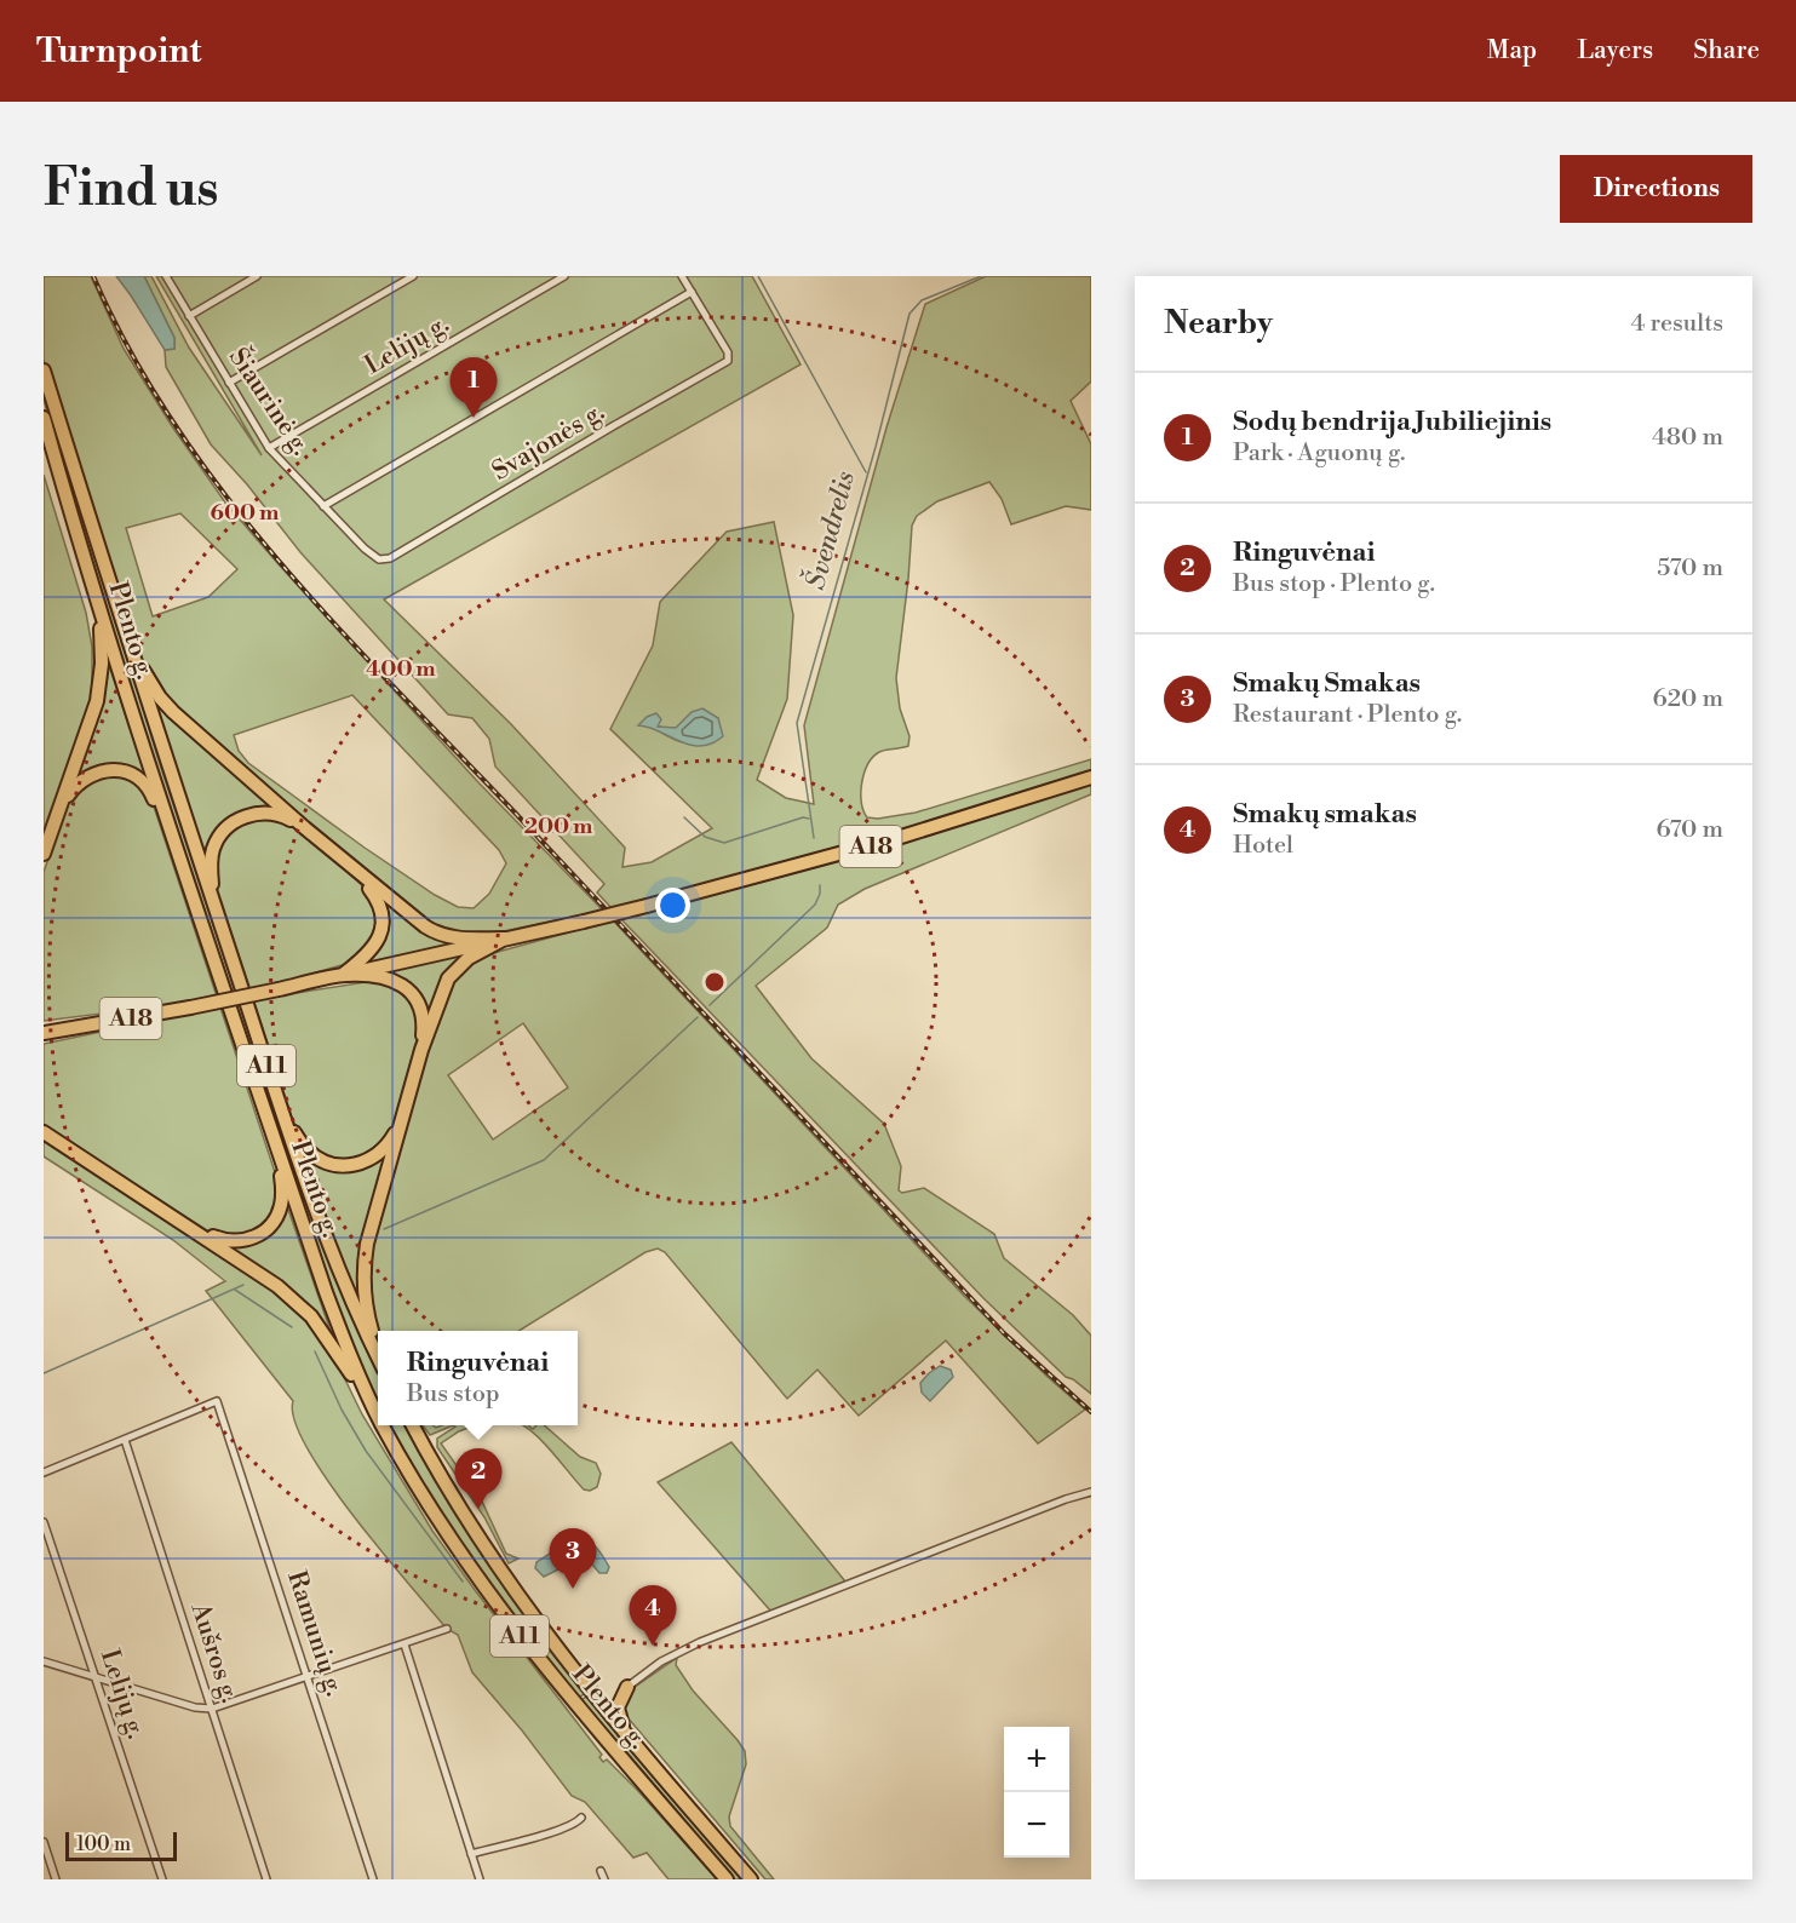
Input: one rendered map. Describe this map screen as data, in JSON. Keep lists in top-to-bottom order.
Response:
{
  "streets": {
    "highway": ["Plento g.", "A18", "A11"],
    "street": [
      "Lelijų g.",
      "Šiaurinė g.",
      "Svajonės g.",
      "Ramunių g.",
      "Aušros g."
    ]
  },
  "crossings": [
    ["Lelijų g.", "Šiaurinė g."],
    ["Šiaurinė g.", "Svajonės g."],
    ["Ramunių g.", "Aušros g."]
  ],
  "water": ["Švendrelis"],
  "scale_bar": "100 m",
  "page": {
    "header": "Turnpoint",
    "nav": ["Map", "Layers", "Share"],
    "buttons": "Directions",
    "title": "Find us",
    "heading": ["Nearby", "4 results"],
    "pins": [
      "1",
      "2",
      "3",
      "4"
    ],
    "list": [
      {
        "mark": "1",
        "name": "Sodų bendrija Jubiliejinis",
        "note": "Park · Aguonų g.",
        "value": "480 m"
      },
      {
        "mark": "2",
        "name": "Ringuvėnai",
        "note": "Bus stop · Plento g.",
        "value": "570 m"
      },
      {
        "mark": "3",
        "name": "Smakų Smakas",
        "note": "Restaurant · Plento g.",
        "value": "620 m"
      },
      {
        "mark": "4",
        "name": "Smakų smakas",
        "note": "Hotel",
        "value": "670 m"
      }
    ],
    "popup": ["Ringuvėnai", "Bus stop"],
    "map_buttons": ["+", "−"],
    "scale": "100 m"
  },
  "rings": ["600 m", "400 m", "200 m"]
}
